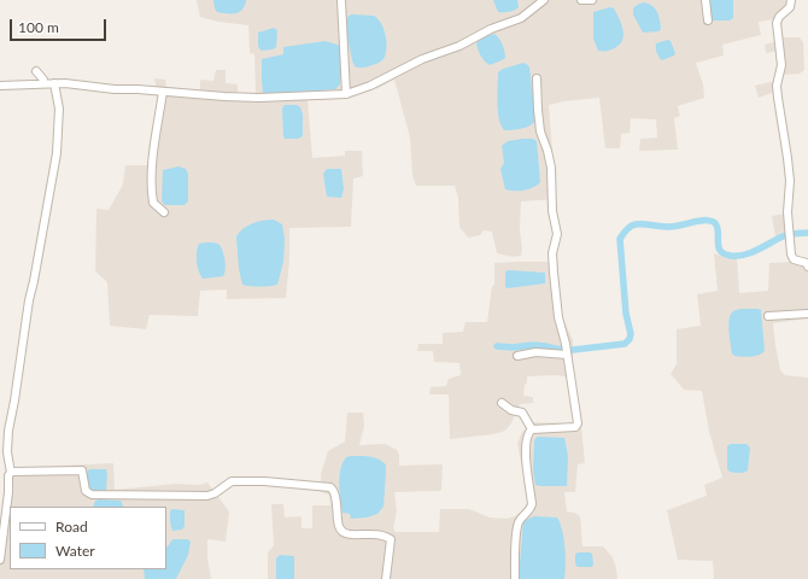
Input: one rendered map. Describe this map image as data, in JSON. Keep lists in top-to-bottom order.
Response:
{
  "legend": ["Road", "Water"],
  "scale_bar": "100 m"
}
